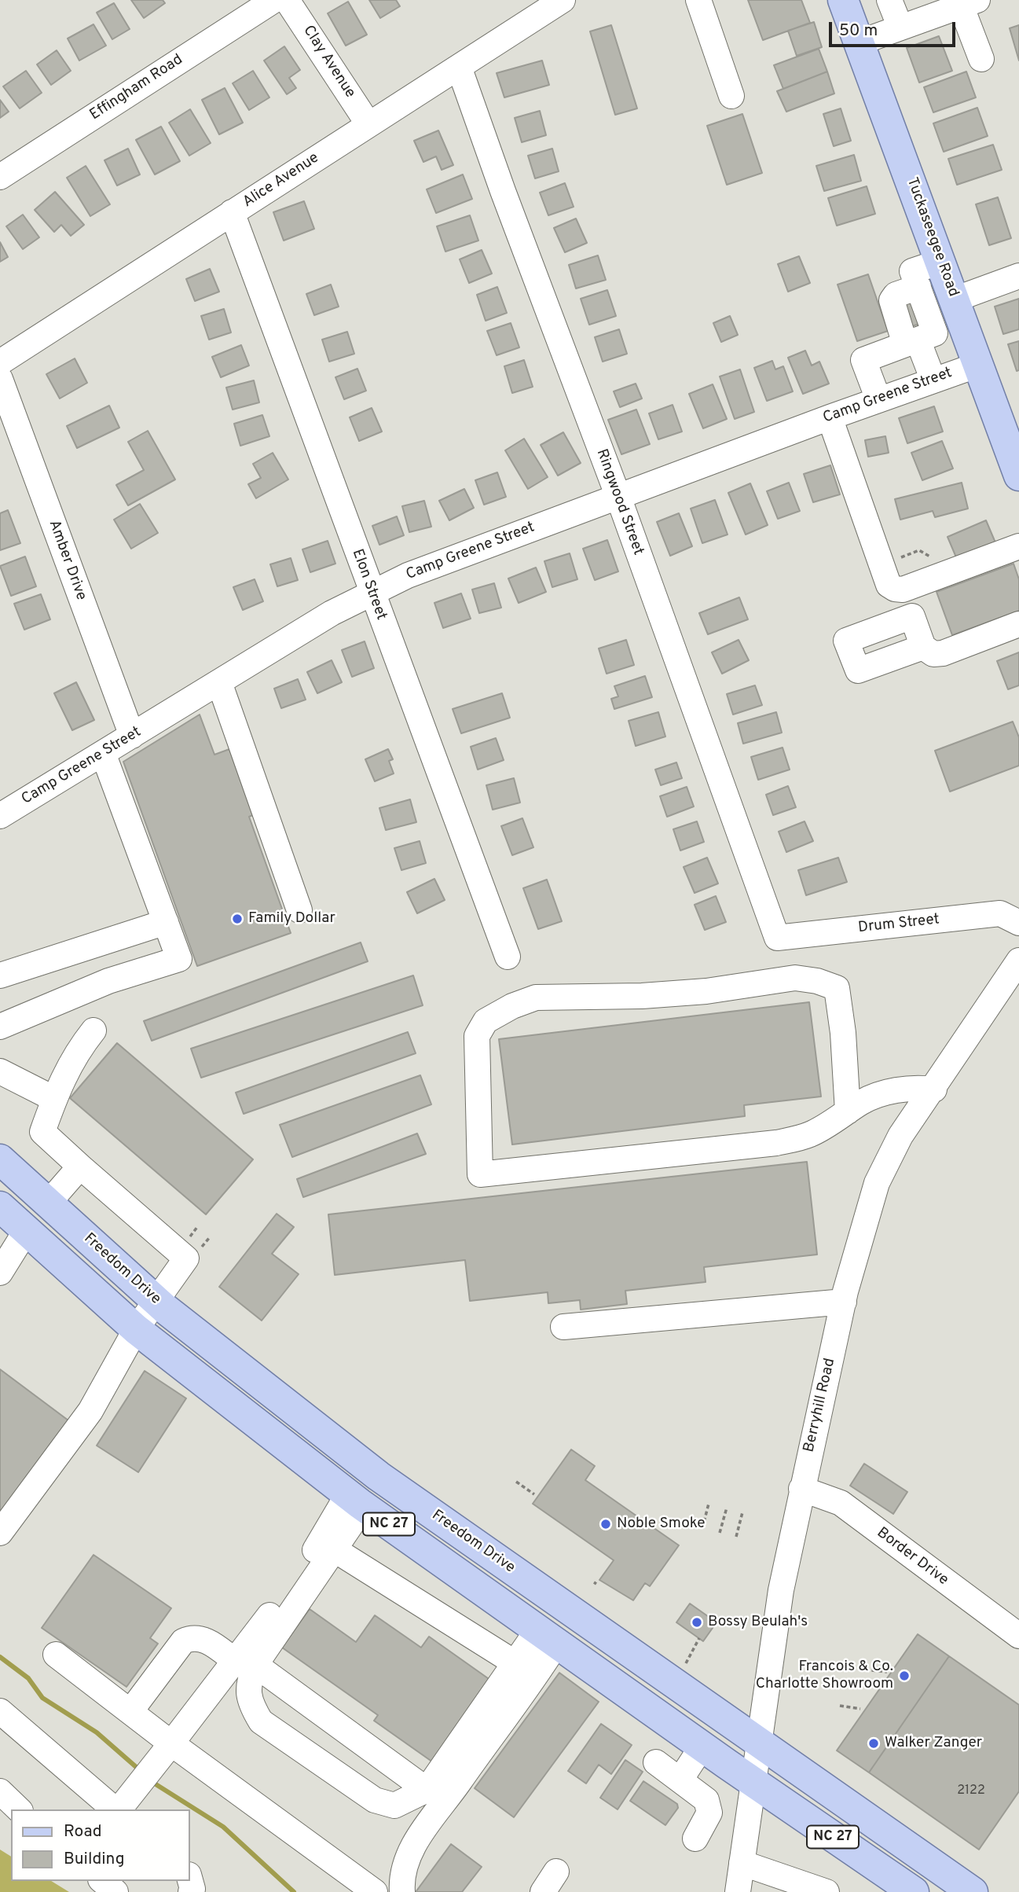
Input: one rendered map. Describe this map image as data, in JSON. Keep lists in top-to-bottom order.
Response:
{
  "streets": {
    "main road": ["Tuckaseegee Road", "Freedom Drive", "NC 27"],
    "street": [
      "Clay Avenue",
      "Effingham Road",
      "Alice Avenue",
      "Camp Greene Street",
      "Ringwood Street",
      "Amber Drive",
      "Elon Street",
      "Drum Street",
      "Berryhill Road",
      "Border Drive"
    ]
  },
  "crossings": [
    ["Clay Avenue", "Alice Avenue"],
    ["Alice Avenue", "Ringwood Street"],
    ["Alice Avenue", "Amber Drive"],
    ["Alice Avenue", "Elon Street"],
    ["Tuckaseegee Road", "Camp Greene Street"],
    ["Camp Greene Street", "Ringwood Street"],
    ["Camp Greene Street", "Amber Drive"],
    ["Camp Greene Street", "Elon Street"],
    ["Ringwood Street", "Drum Street"],
    ["Freedom Drive", "Berryhill Road"],
    ["Berryhill Road", "NC 27"],
    ["Berryhill Road", "Border Drive"]
  ],
  "places": [
    "Family Dollar",
    "Noble Smoke",
    "Bossy Beulah's",
    "Francois & Co. Charlotte Showroom",
    "Walker Zanger"
  ],
  "house_numbers": ["2122"],
  "legend": ["Road", "Building"],
  "scale_bar": "50 m"
}
